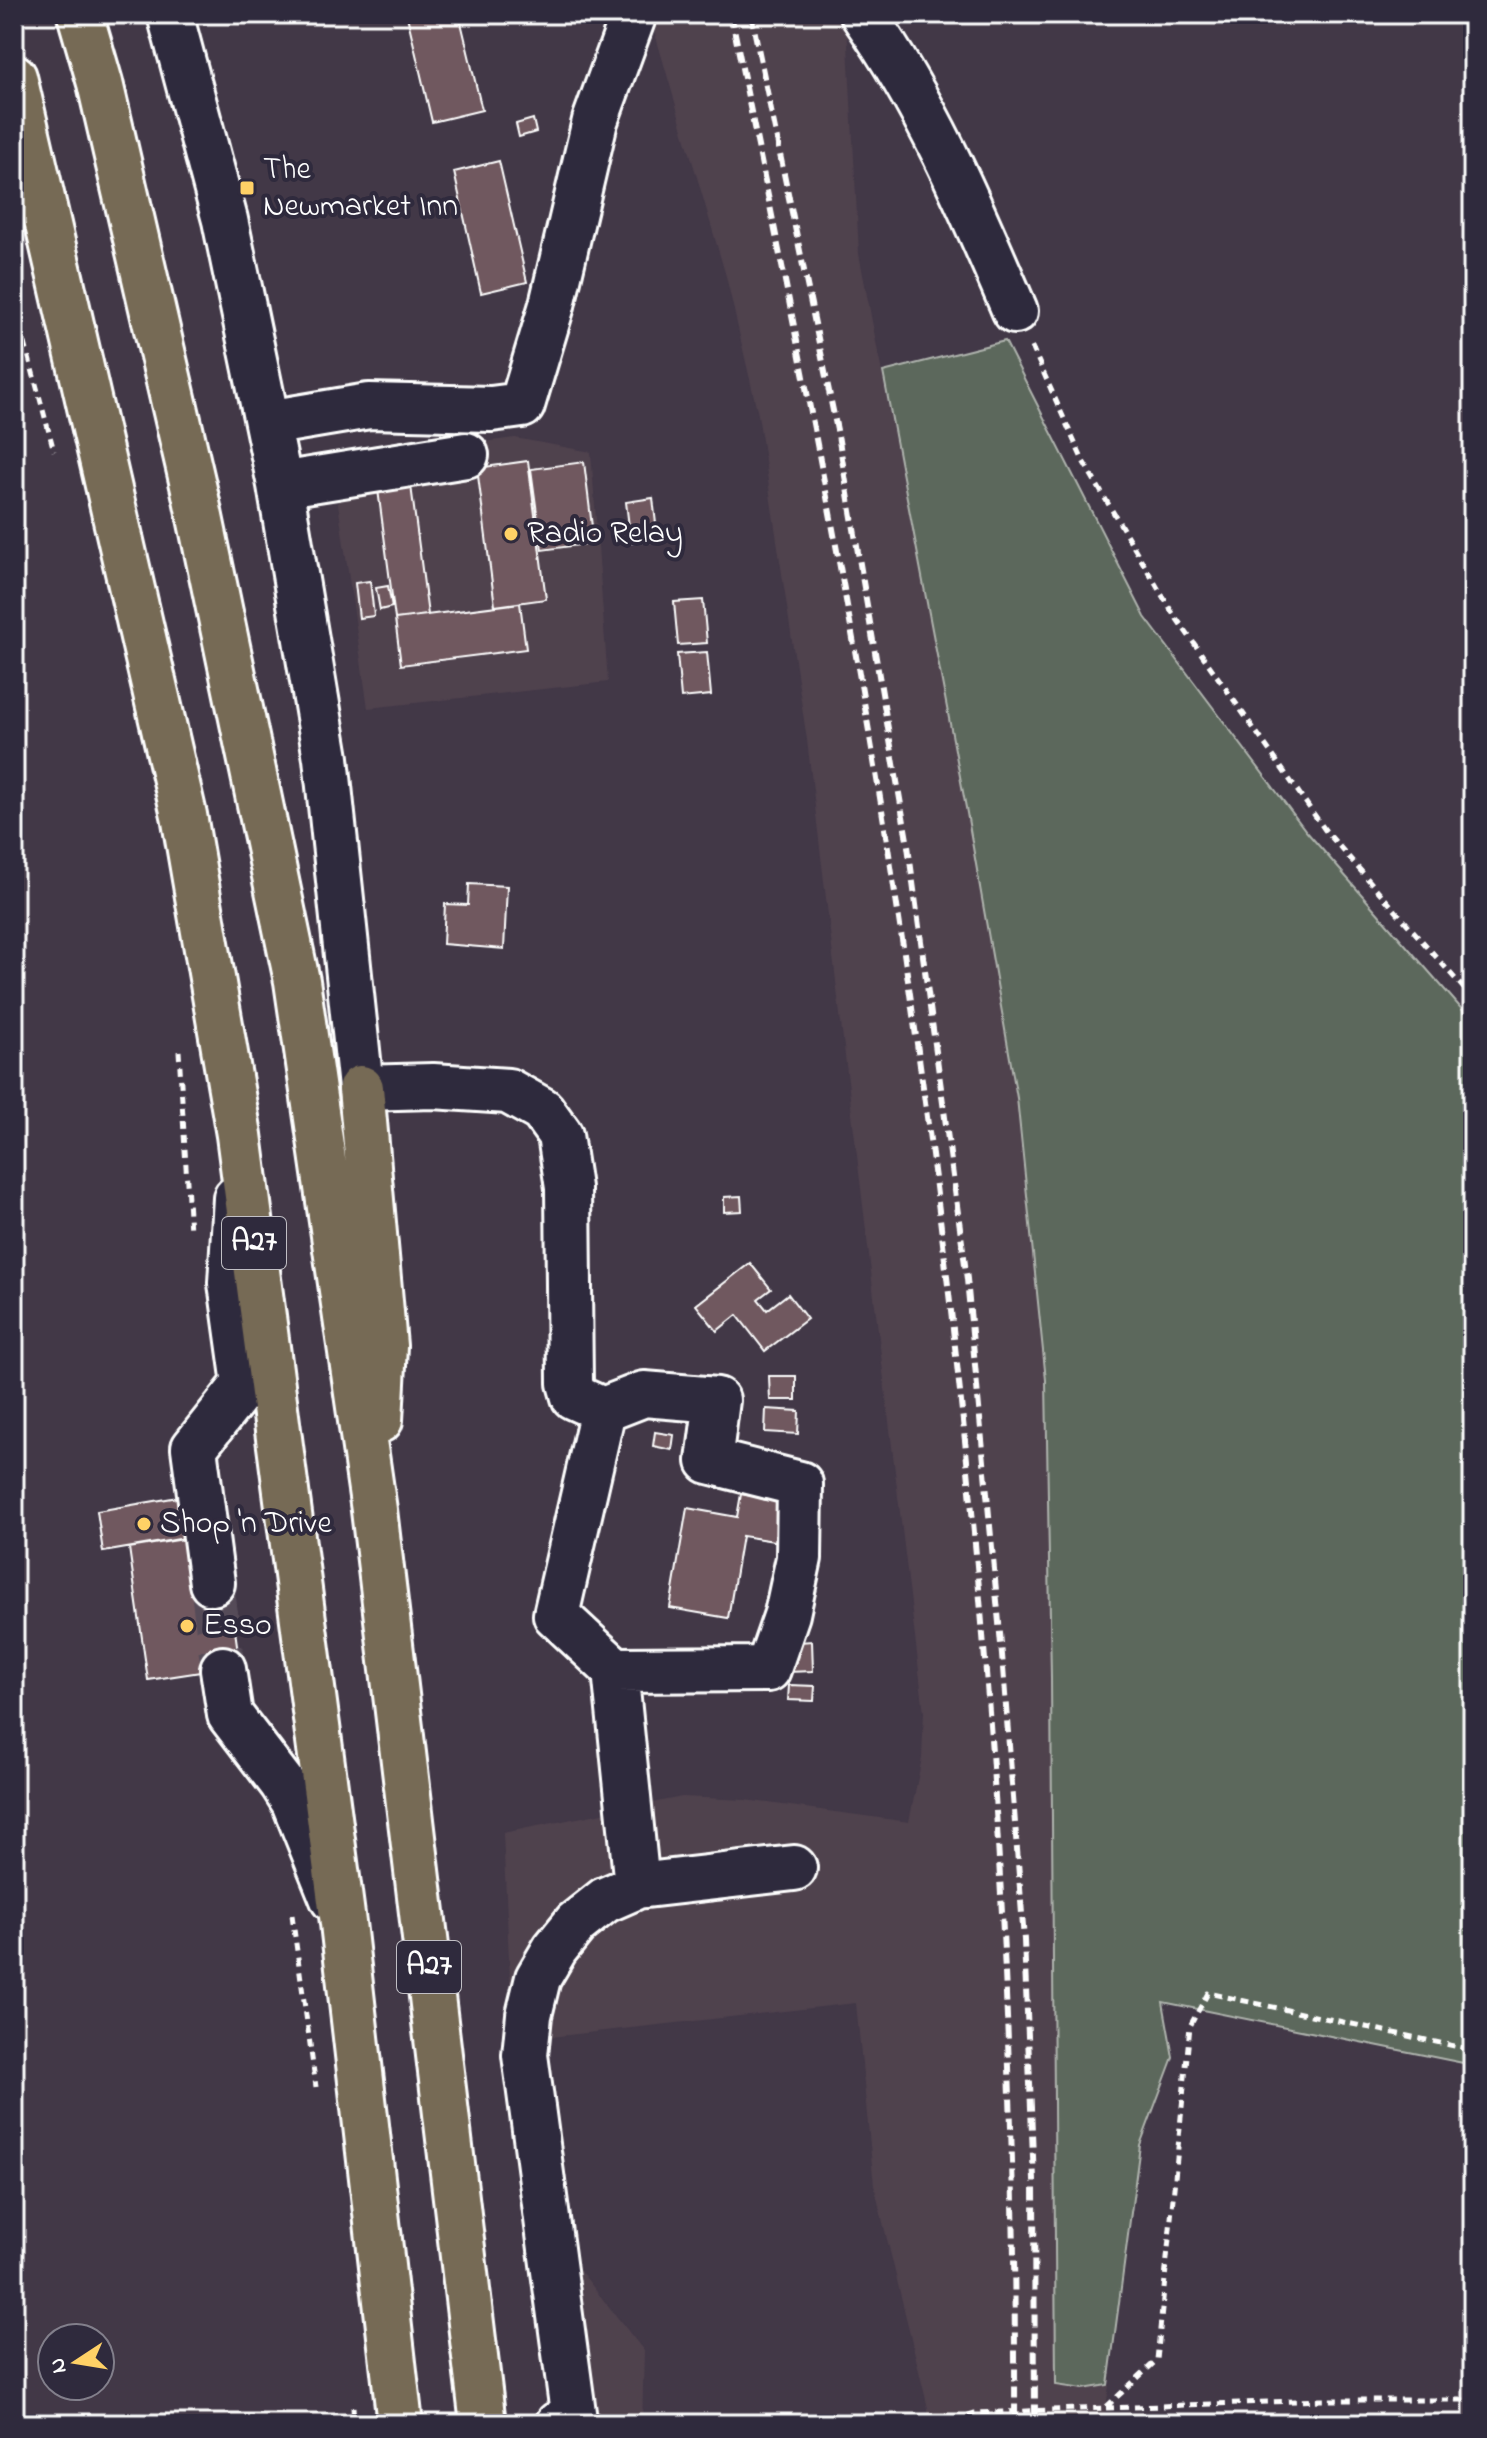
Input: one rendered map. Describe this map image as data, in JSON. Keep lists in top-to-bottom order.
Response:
{
  "streets": {
    "highway": ["A27"]
  },
  "places": {
    "transit": ["The Newmarket Inn"],
    "other": ["Radio Relay", "Shop 'n Drive", "Esso"]
  },
  "north": "left"
}
